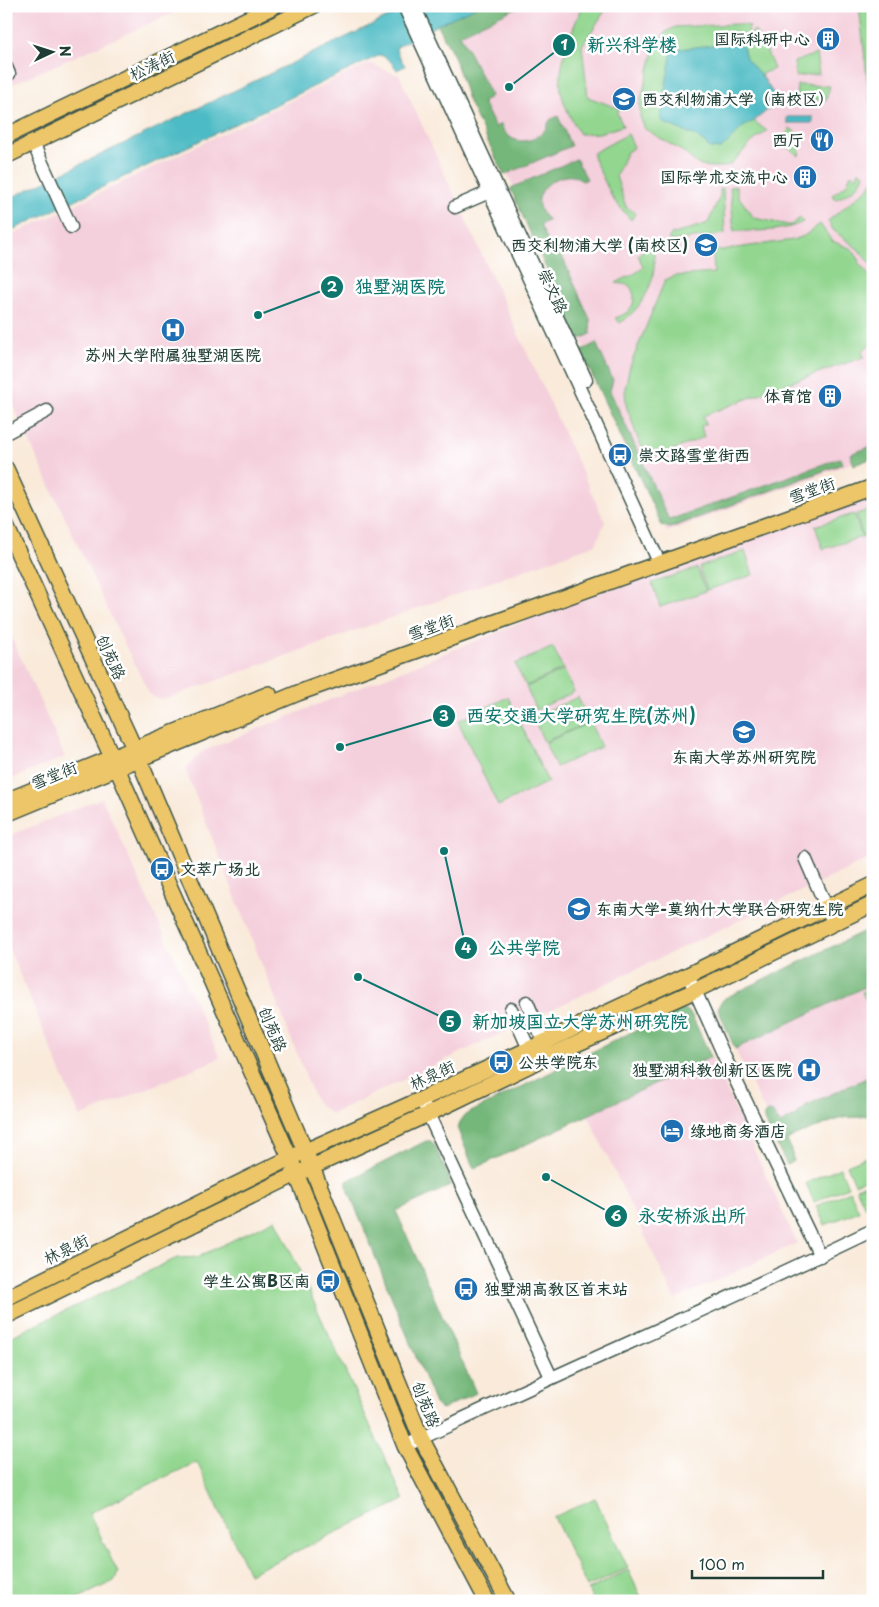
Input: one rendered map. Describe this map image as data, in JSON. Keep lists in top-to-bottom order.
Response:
{
  "streets": {
    "main road": [
      "松涛街",
      "雪堂街",
      "创苑路",
      "林泉街"
    ],
    "street": ["崇文路"]
  },
  "crossings": [
    ["崇文路", "雪堂街"],
    ["雪堂街", "创苑路"],
    ["创苑路", "林泉街"]
  ],
  "places": {
    "building": ["国际科研中心", "国际学术交流中心", "体育馆"],
    "other": [
      "新兴科学楼",
      "独墅湖医院",
      "西安交通大学研究生院(苏州)",
      "公共学院",
      "新加坡国立大学苏州研究院",
      "永安桥派出所"
    ],
    "school or university": [
      "西交利物浦大学（南校区）",
      "西交利物浦大学 (南校区)",
      "东南大学苏州研究院",
      "东南大学-莫纳什大学联合研究生院"
    ],
    "restaurant": ["西厅"],
    "hospital": ["苏州大学附属独墅湖医院", "独墅湖科教创新区医院"],
    "bus stop": [
      "崇文路雪堂街西",
      "文萃广场北",
      "公共学院东",
      "学生公寓B区南",
      "独墅湖高教区首末站"
    ],
    "hotel": ["绿地商务酒店"]
  },
  "scale_bar": "100 m",
  "north": "right"
}
